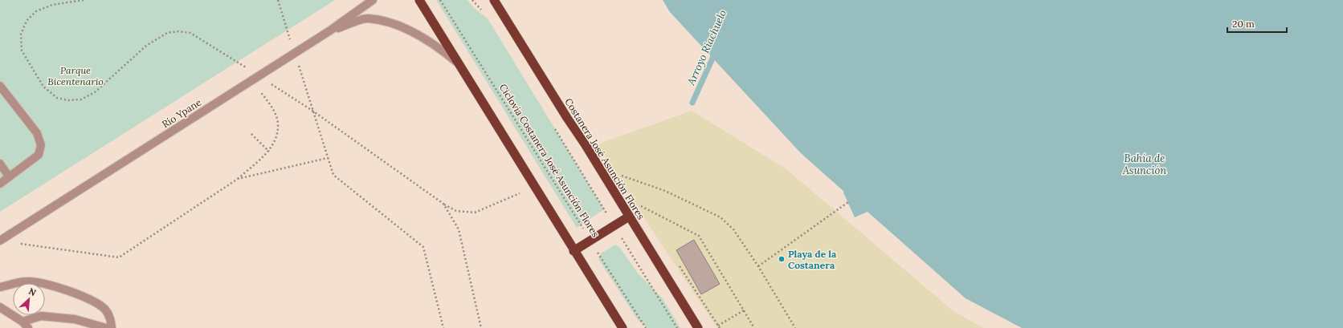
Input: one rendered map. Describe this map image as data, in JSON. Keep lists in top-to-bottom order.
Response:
{
  "streets": {
    "highway": ["Costanera José Asunción Flores"],
    "street": ["Río Ypane"],
    "path": ["Ciclovia Costanera José Asunción Flores"]
  },
  "water": ["Arroyo Riachuelo", "Bahía de Asunción"],
  "parks": ["Parque Bicentenario"],
  "places": ["Playa de la Costanera"],
  "scale_bar": "20 m",
  "north": "top right"
}
